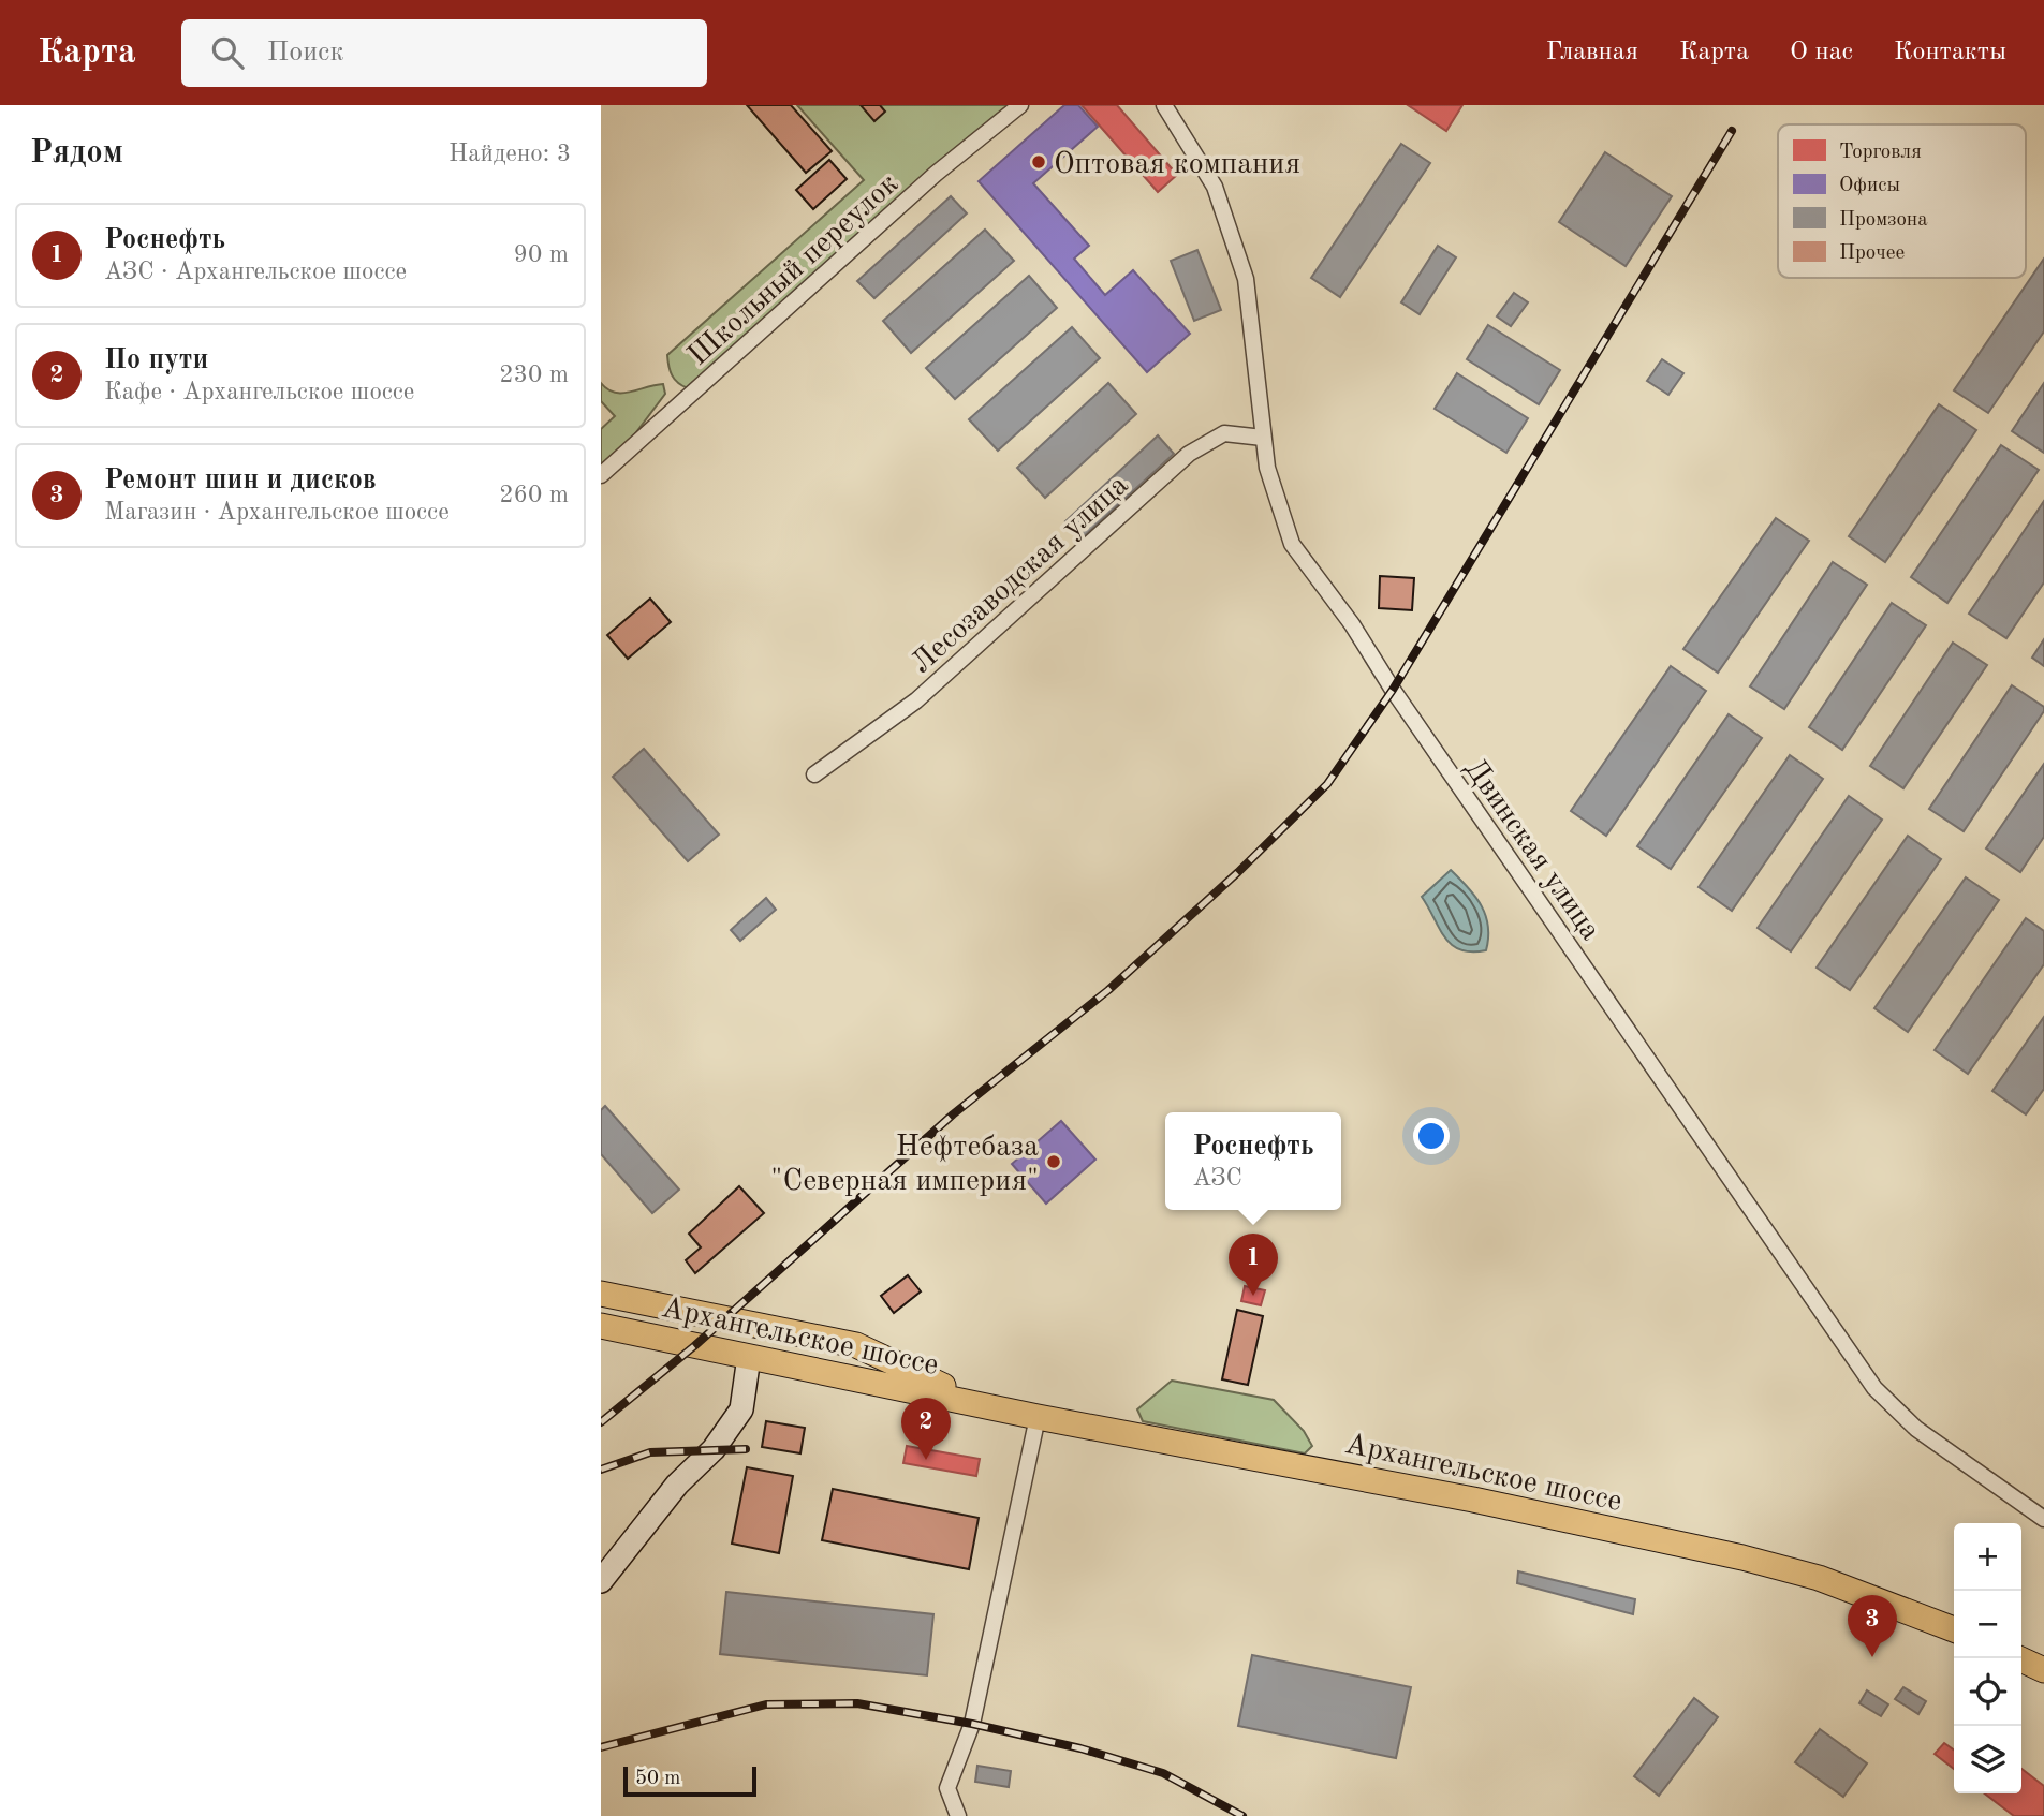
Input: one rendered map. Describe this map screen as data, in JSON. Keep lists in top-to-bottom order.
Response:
{
  "streets": {
    "main road": ["Архангельское шоссе"],
    "street": ["Школьный переулок", "Лесозаводская улица", "Двинская улица"]
  },
  "crossings": [
    ["Лесозаводская улица", "Двинская улица"]
  ],
  "places": ["Оптовая компания", "Нефтебаза \"Северная империя\""],
  "legend": [
    "Торговля",
    "Офисы",
    "Промзона",
    "Прочее"
  ],
  "scale_bar": "50 m",
  "page": {
    "header": "Карта",
    "search": "Поиск",
    "nav": [
      "Главная",
      "Карта",
      "О нас",
      "Контакты"
    ],
    "heading": ["Рядом", "Найдено: 3"],
    "list": [
      {
        "mark": "1",
        "name": "Роснефть",
        "note": "АЗС · Архангельское шоссе",
        "value": "90 m"
      },
      {
        "mark": "2",
        "name": "По пути",
        "note": "Кафе · Архангельское шоссе",
        "value": "230 m"
      },
      {
        "mark": "3",
        "name": "Ремонт шин и дисков",
        "note": "Магазин · Архангельское шоссе",
        "value": "260 m"
      }
    ],
    "popup": ["Роснефть", "АЗС"],
    "pins": ["1", "2", "3"],
    "map_buttons": ["+", "−"],
    "scale": "50 m"
  }
}
